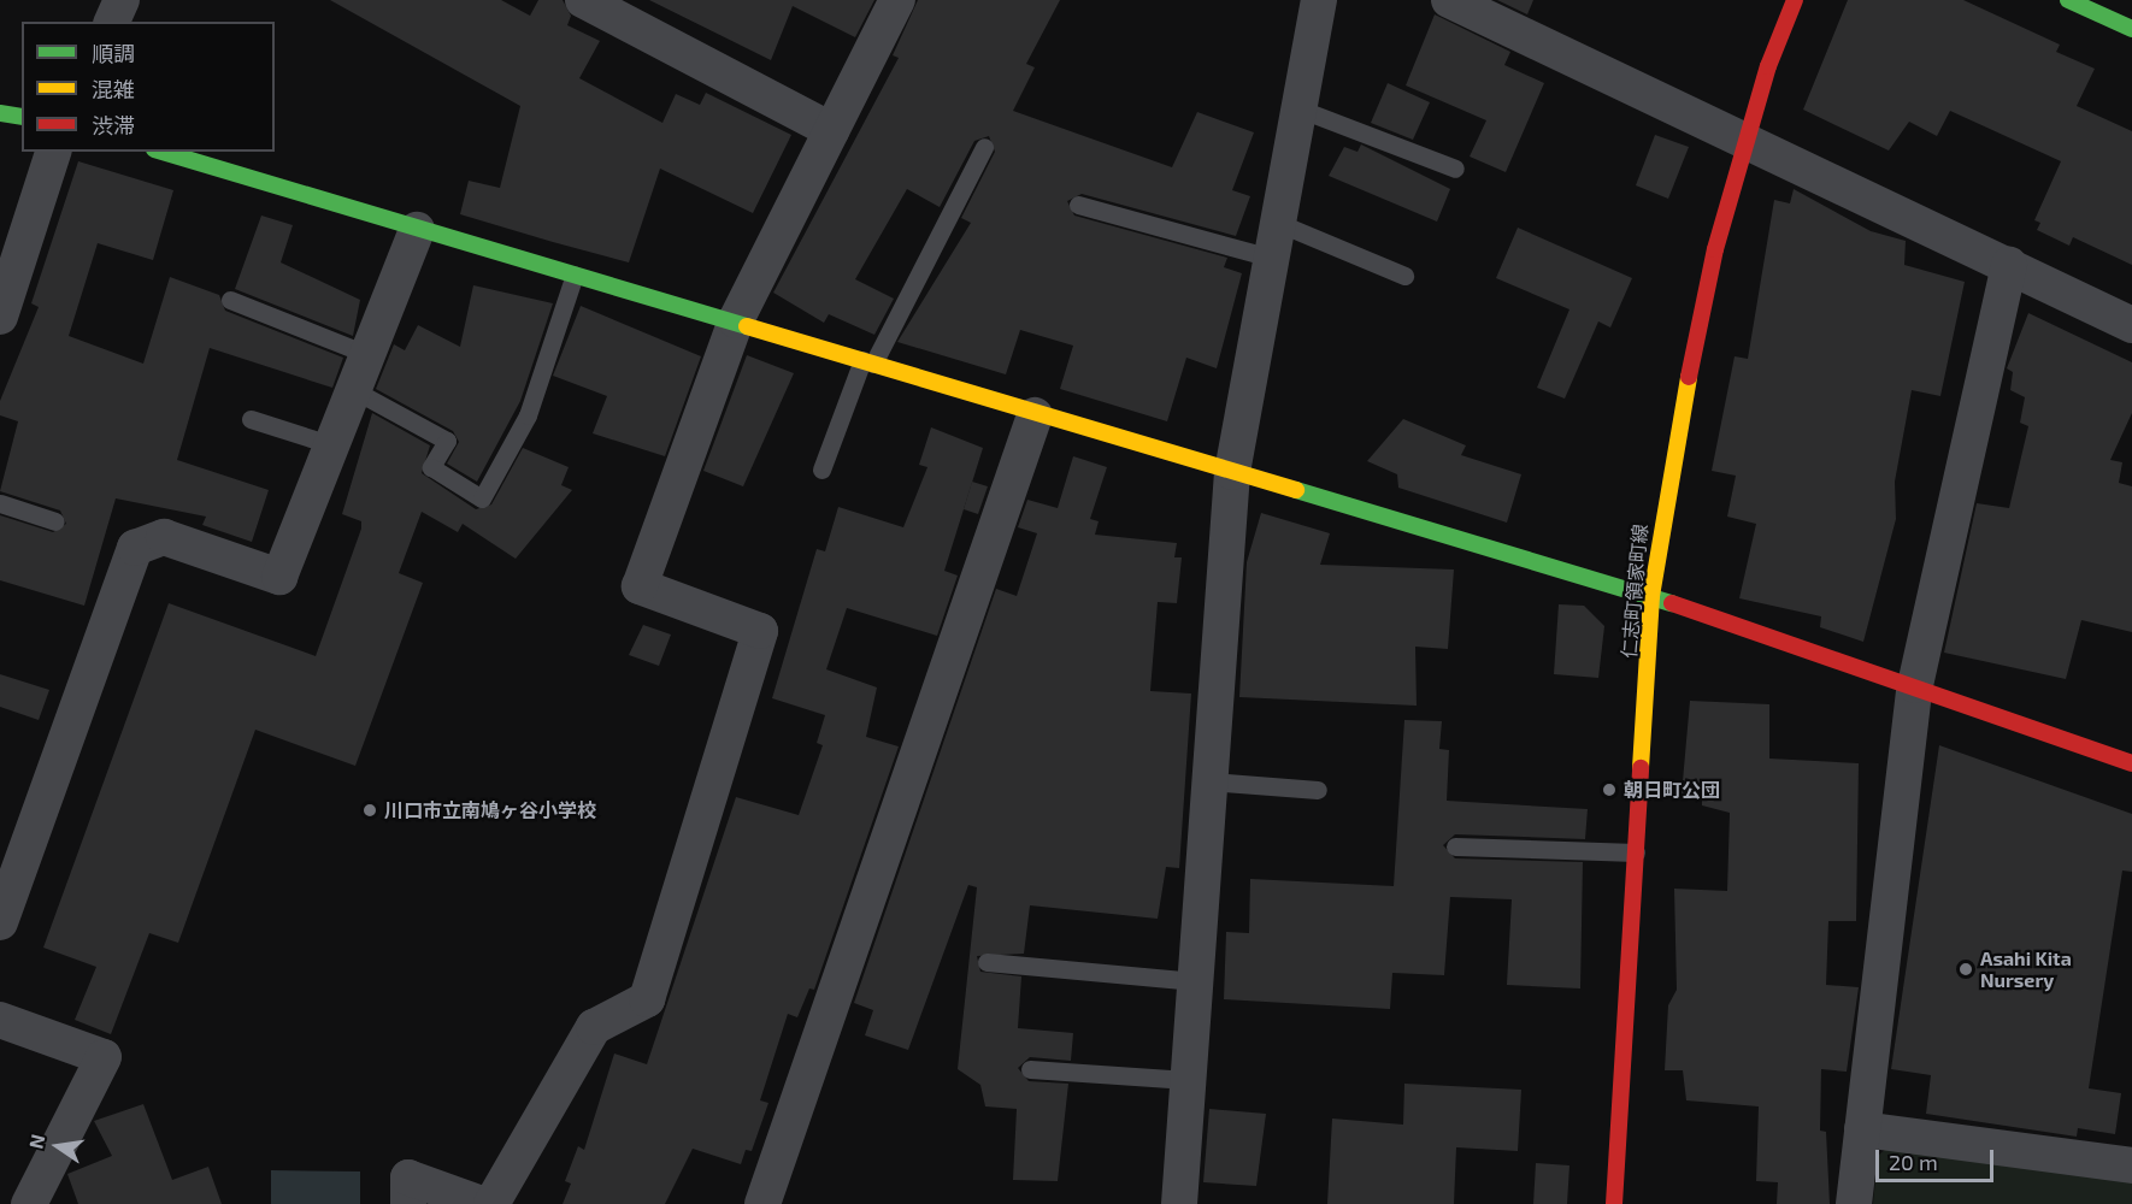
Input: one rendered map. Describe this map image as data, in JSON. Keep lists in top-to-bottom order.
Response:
{
  "streets": {
    "main road": ["仁志町領家町線"]
  },
  "places": ["朝日町公団", "川口市立南鳩ヶ谷小学校", "Asahi Kita Nursery"],
  "legend": ["順調", "混雑", "渋滞"],
  "scale_bar": "20 m",
  "north": "left"
}
